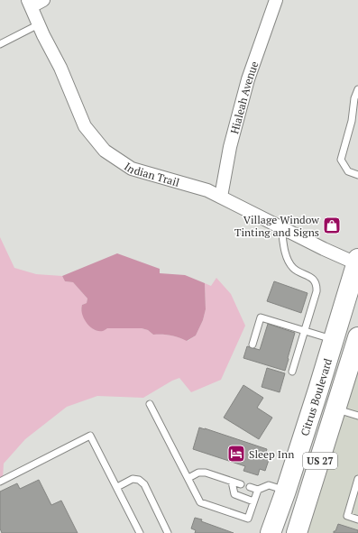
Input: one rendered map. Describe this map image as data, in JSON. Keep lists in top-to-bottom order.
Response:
{
  "streets": {
    "highway": ["Citrus Boulevard", "US 27"],
    "street": ["Hialeah Avenue", "Indian Trail"]
  },
  "crossings": [
    ["Hialeah Avenue", "Indian Trail"],
    ["Indian Trail", "Citrus Boulevard"]
  ],
  "places": {
    "shop": ["Village Window Tinting and Signs"],
    "hotel": ["Sleep Inn"]
  }
}
